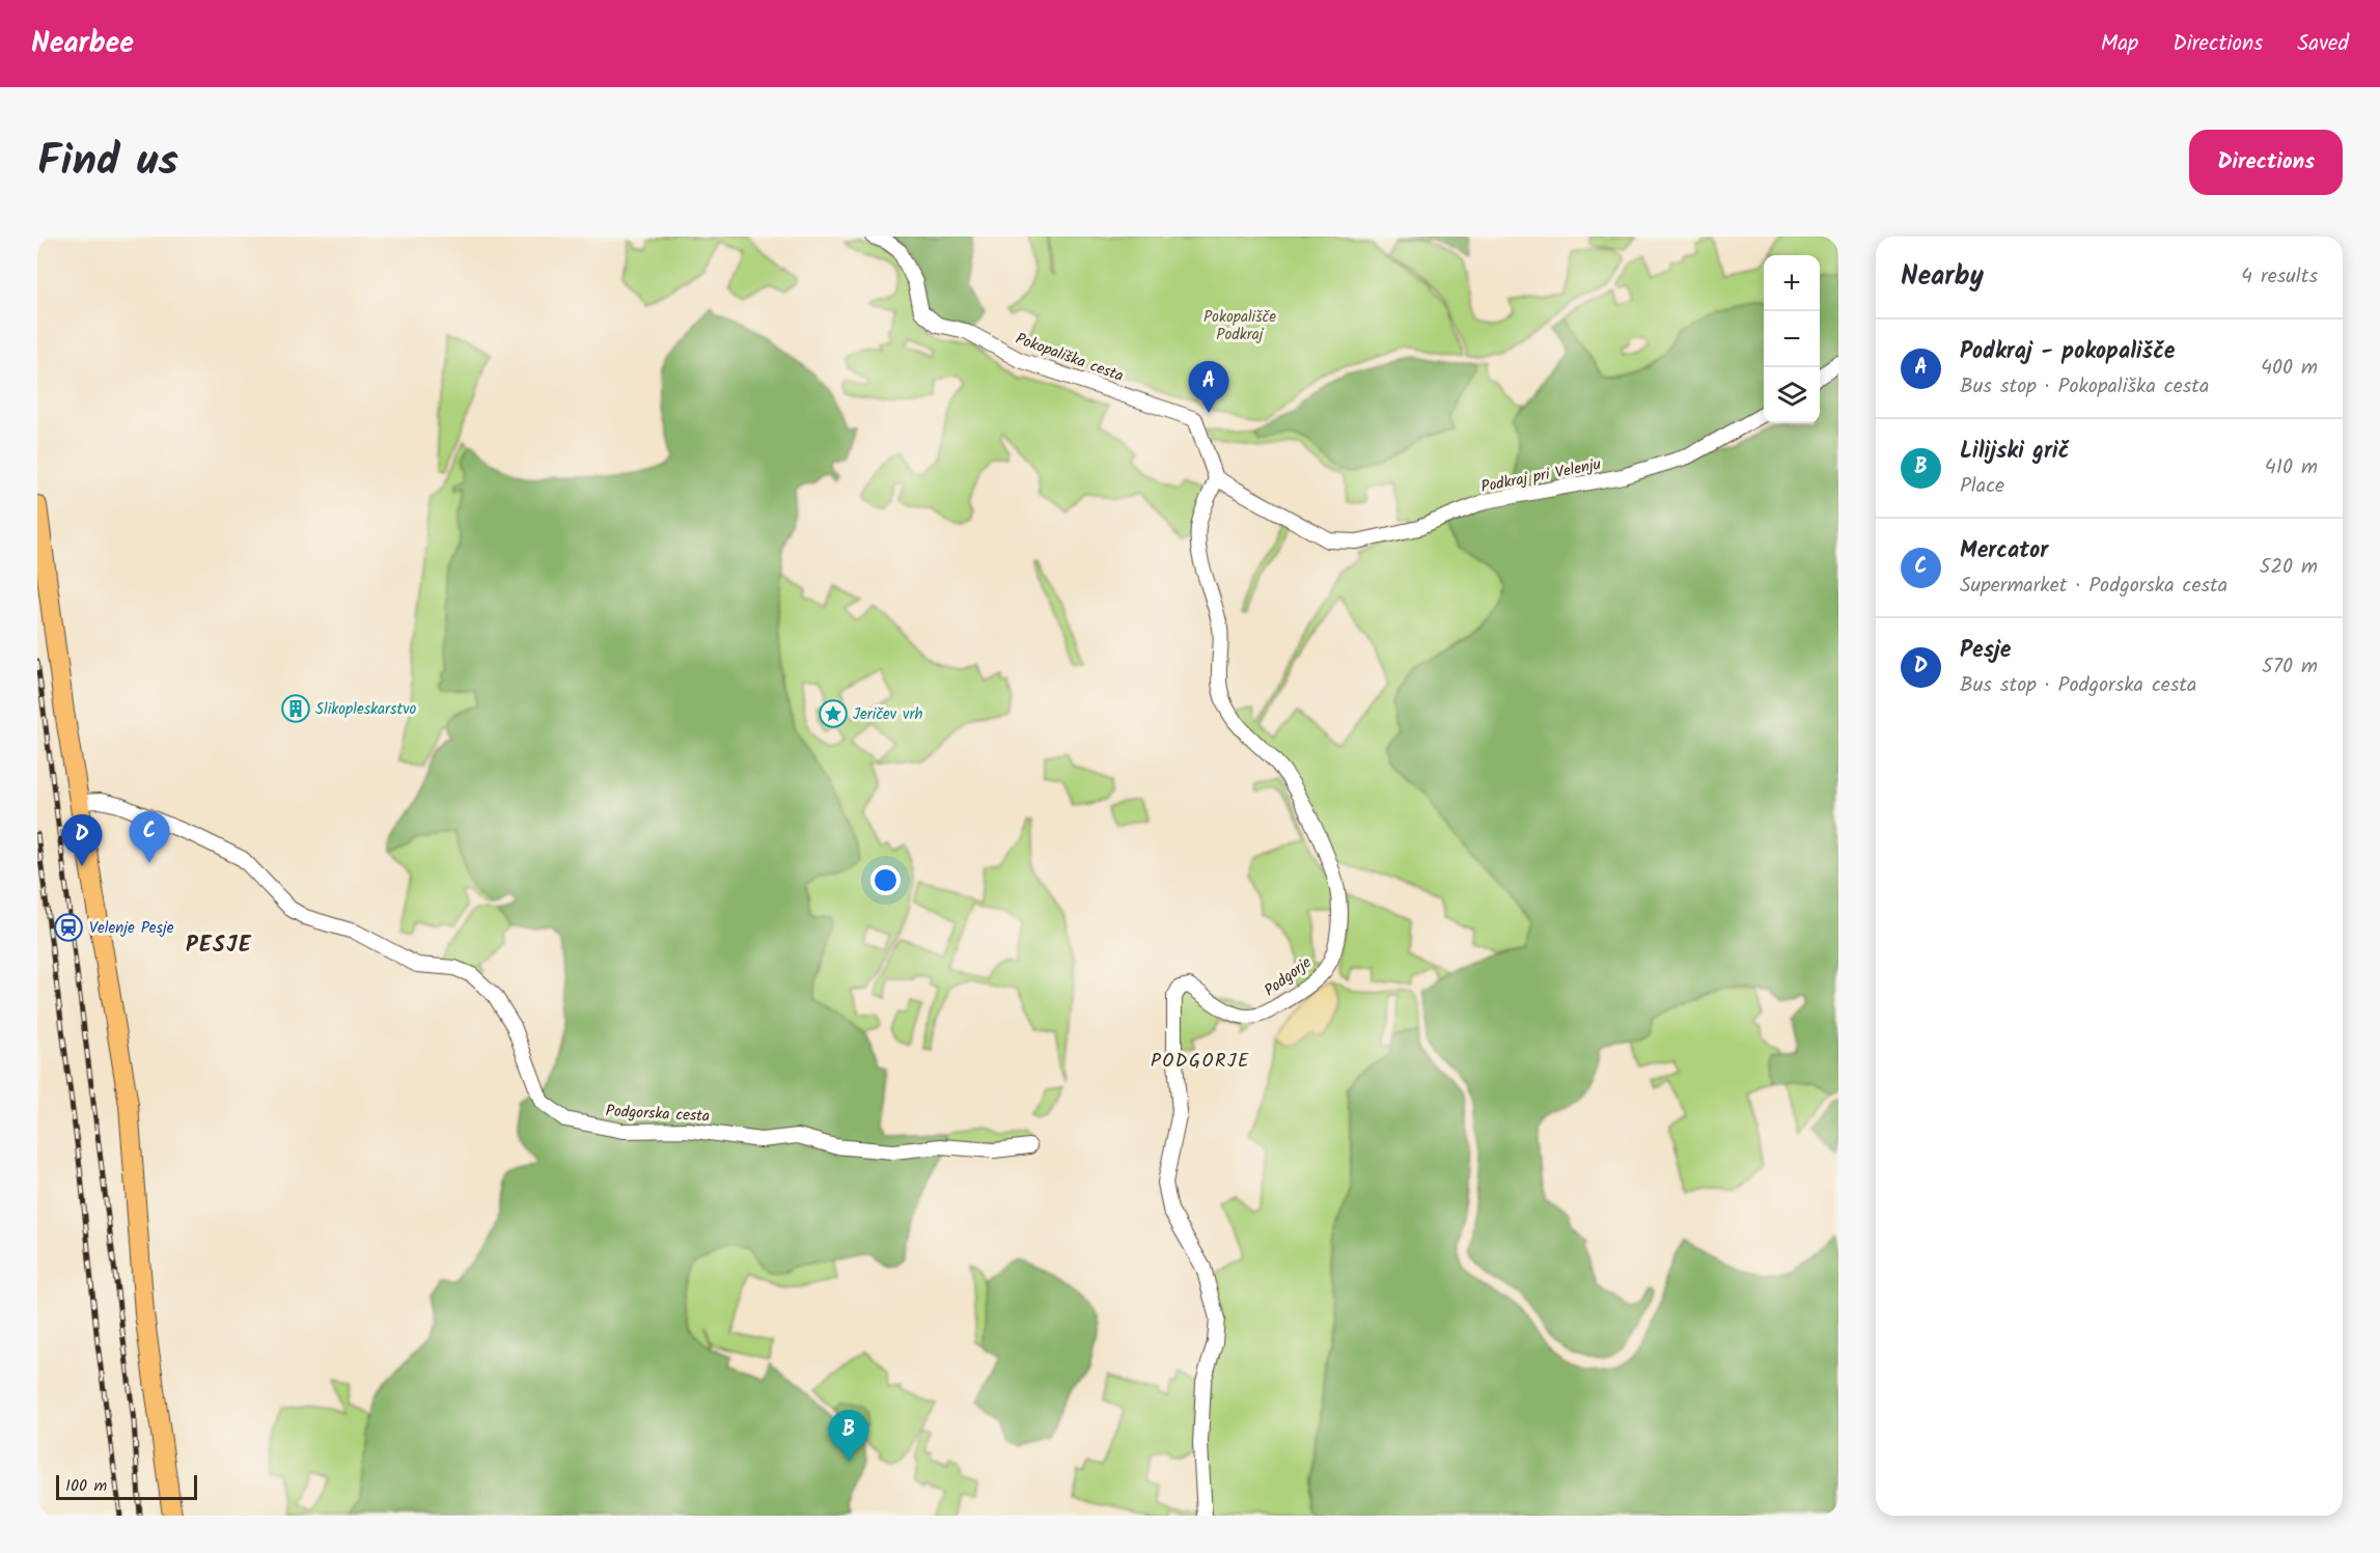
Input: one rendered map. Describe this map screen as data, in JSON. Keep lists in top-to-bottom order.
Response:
{
  "streets": {
    "street": [
      "Pokopališka cesta",
      "Podkraj pri Velenju",
      "Podgorje",
      "Podgorska cesta"
    ]
  },
  "crossings": [
    ["Pokopališka cesta", "Podkraj pri Velenju"],
    ["Pokopališka cesta", "Podgorje"],
    ["Podkraj pri Velenju", "Podgorje"]
  ],
  "districts": ["PESJE", "PODGORJE"],
  "parks": ["Pokopališče Podkraj"],
  "places": {
    "building": ["Slikopleskarstvo"],
    "place": ["Jeričev vrh"],
    "station": ["Velenje Pesje"]
  },
  "scale_bar": "100 m",
  "page": {
    "header": "Nearbee",
    "nav": ["Map", "Directions", "Saved"],
    "title": "Find us",
    "buttons": "Directions",
    "heading": ["Nearby", "4 results"],
    "map_buttons": ["+", "−"],
    "list": [
      {
        "mark": "A",
        "name": "Podkraj - pokopališče",
        "note": "Bus stop · Pokopališka cesta",
        "value": "400 m"
      },
      {
        "mark": "B",
        "name": "Lilijski grič",
        "note": "Place",
        "value": "410 m"
      },
      {
        "mark": "C",
        "name": "Mercator",
        "note": "Supermarket · Podgorska cesta",
        "value": "520 m"
      },
      {
        "mark": "D",
        "name": "Pesje",
        "note": "Bus stop · Podgorska cesta",
        "value": "570 m"
      }
    ],
    "pins": [
      "A",
      "C",
      "D",
      "B"
    ],
    "scale": "100 m"
  }
}
